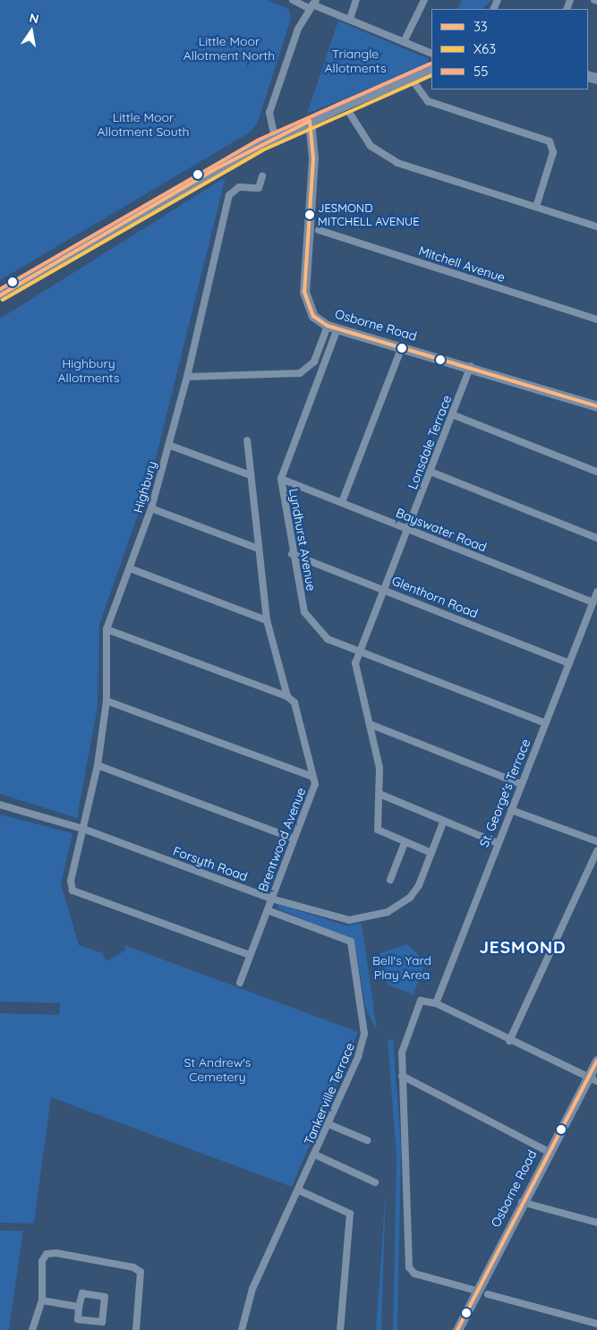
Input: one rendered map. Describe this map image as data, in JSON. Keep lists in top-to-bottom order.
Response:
{
  "streets": {
    "main road": ["Osborne Road"],
    "street": [
      "Mitchell Avenue",
      "Lonsdale Terrace",
      "Highbury",
      "Bayswater Road",
      "Lyndhurst Avenue",
      "Glenthorn Road",
      "St. George's Terrace",
      "Brentwood Avenue",
      "Forsyth Road",
      "Tankerville Terrace"
    ]
  },
  "crossings": [
    ["Osborne Road", "Lonsdale Terrace"],
    ["Osborne Road", "Lyndhurst Avenue"],
    ["Lonsdale Terrace", "Bayswater Road"],
    ["Lonsdale Terrace", "Lyndhurst Avenue"],
    ["Lonsdale Terrace", "Glenthorn Road"],
    ["Highbury", "Brentwood Avenue"],
    ["Highbury", "Forsyth Road"],
    ["Bayswater Road", "Lyndhurst Avenue"],
    ["Bayswater Road", "St. George's Terrace"],
    ["Lyndhurst Avenue", "Glenthorn Road"],
    ["Lyndhurst Avenue", "St. George's Terrace"],
    ["Glenthorn Road", "St. George's Terrace"],
    ["Brentwood Avenue", "Forsyth Road"],
    ["Brentwood Avenue", "Tankerville Terrace"]
  ],
  "districts": ["JESMOND"],
  "parks": [
    "Little Moor Allotment North",
    "Triangle Allotments",
    "Little Moor Allotment South",
    "Highbury Allotments",
    "Bell's Yard Play Area",
    "St Andrew's Cemetery"
  ],
  "places": ["JESMOND MITCHELL AVENUE"],
  "lines": ["transit line 55", "transit line X63", "transit line 33"],
  "legend": ["33", "X63", "55"],
  "north": "top"
}
